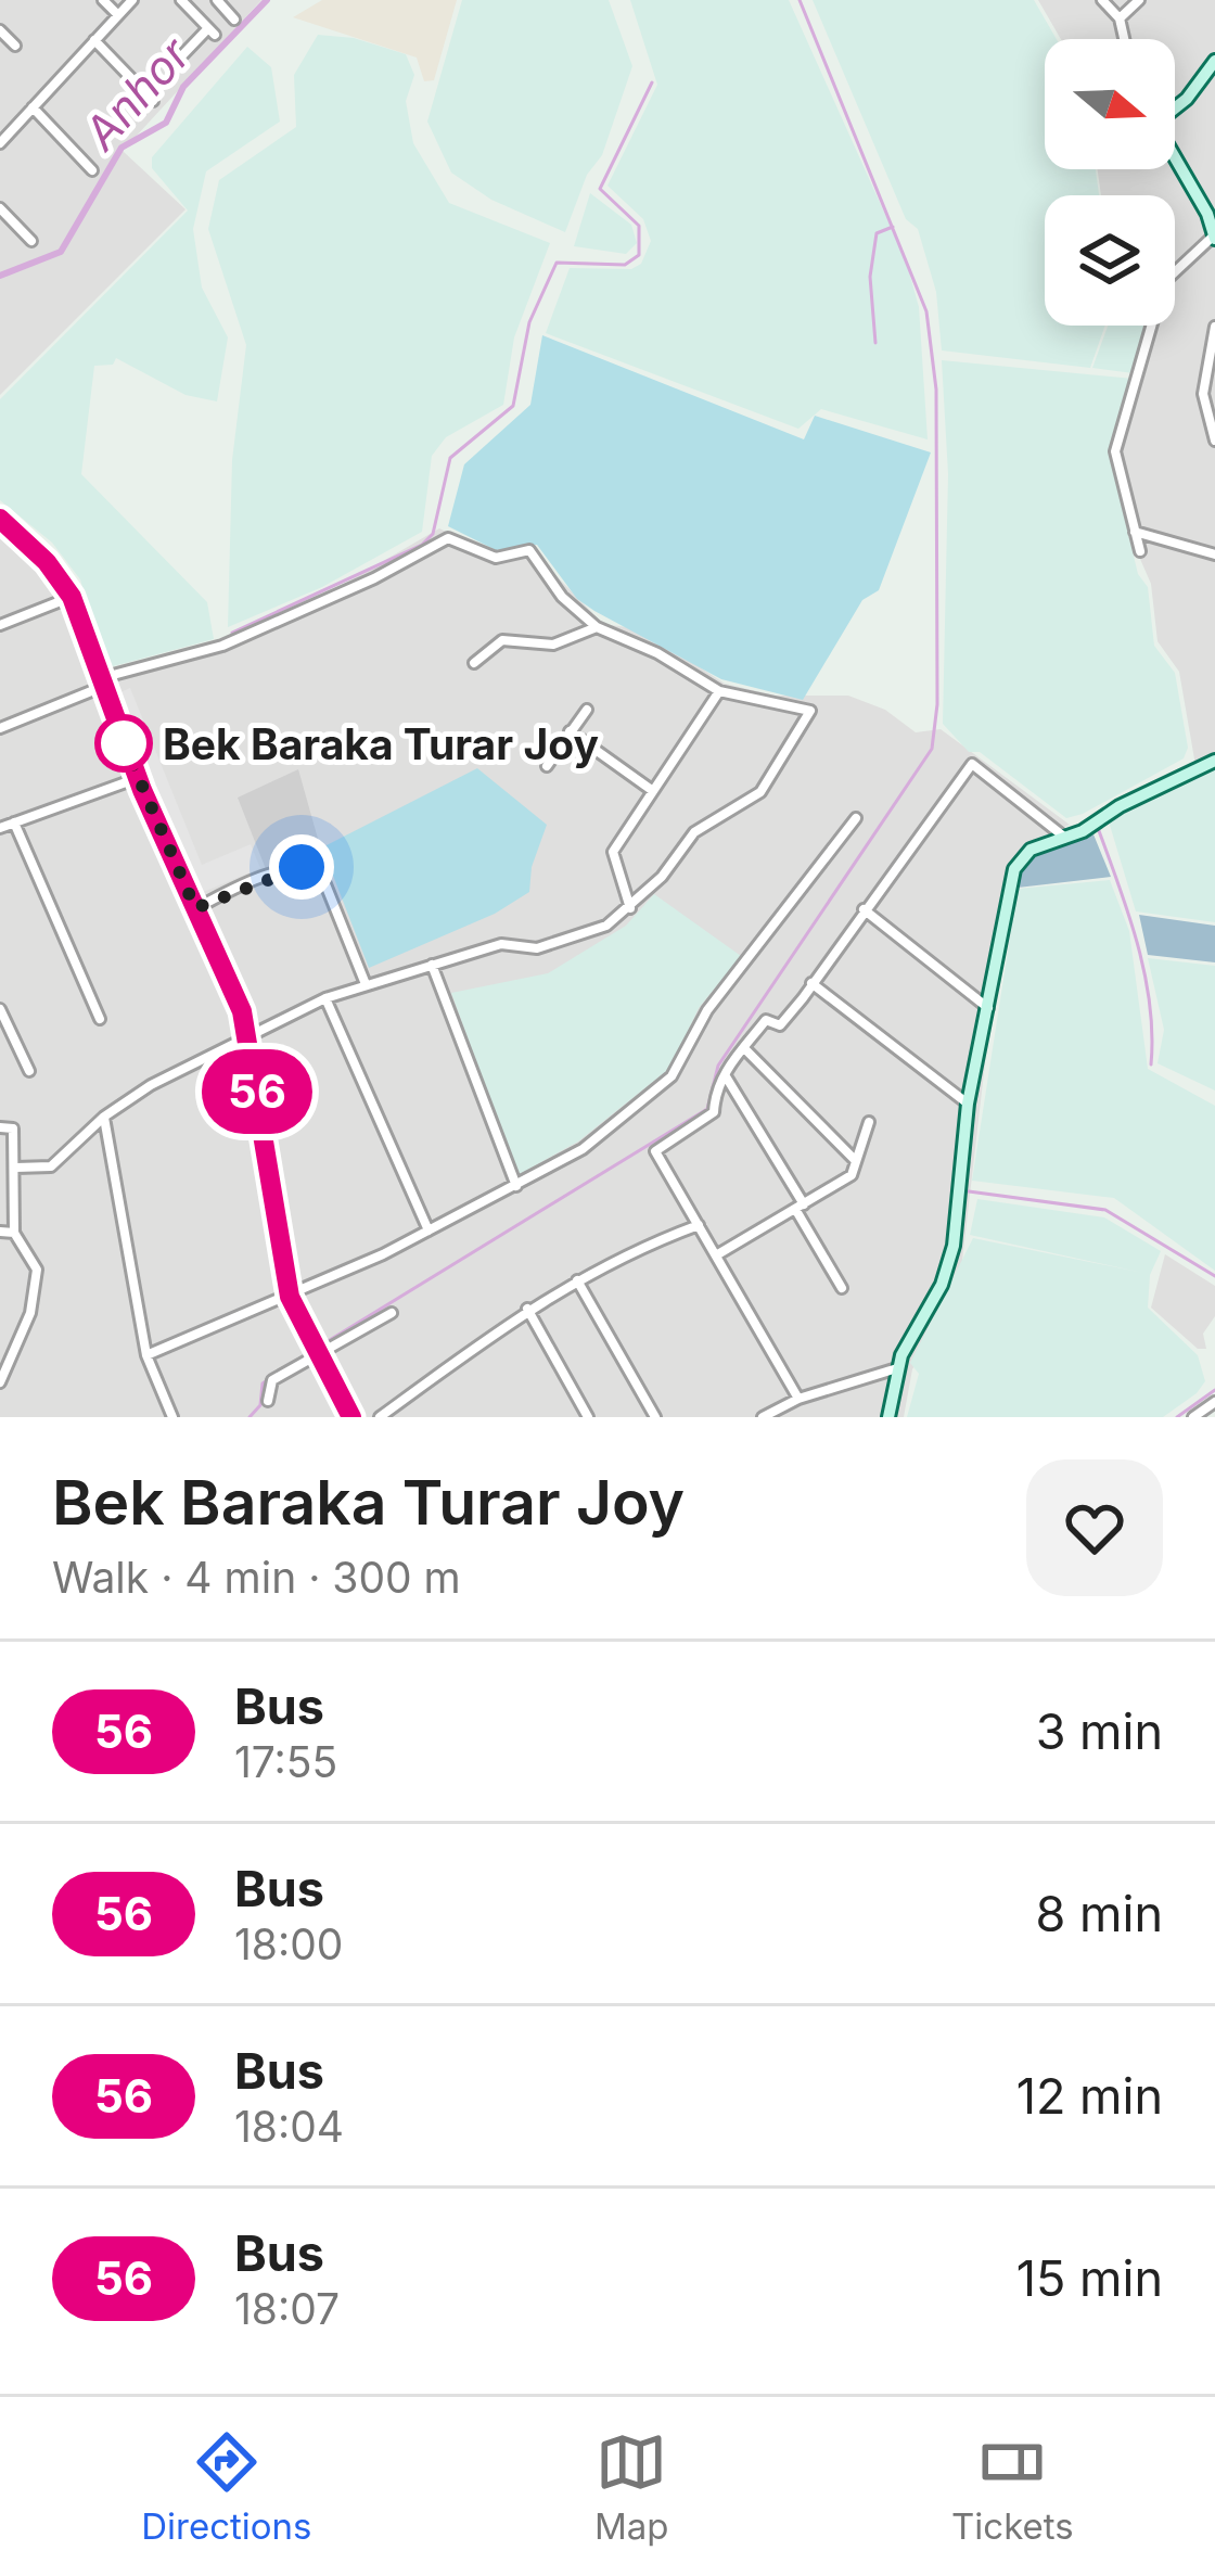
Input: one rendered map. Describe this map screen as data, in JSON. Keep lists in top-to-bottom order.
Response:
{
  "water": ["Anhor"],
  "places": ["Bek Baraka Turar Joy"],
  "lines": ["bus line 56"],
  "north": "right",
  "page": {
    "on_map": "56",
    "heading": ["Bek Baraka Turar Joy", "Walk · 4 min · 300 m"],
    "list": [
      {
        "mark": "56",
        "name": "Bus",
        "note": "17:55",
        "value": "3 min"
      },
      {
        "mark": "56",
        "name": "Bus",
        "note": "18:00",
        "value": "8 min"
      },
      {
        "mark": "56",
        "name": "Bus",
        "note": "18:04",
        "value": "12 min"
      },
      {
        "mark": "56",
        "name": "Bus",
        "note": "18:07",
        "value": "15 min"
      }
    ],
    "tabs": ["Directions", "Map", "Tickets"]
  }
}
